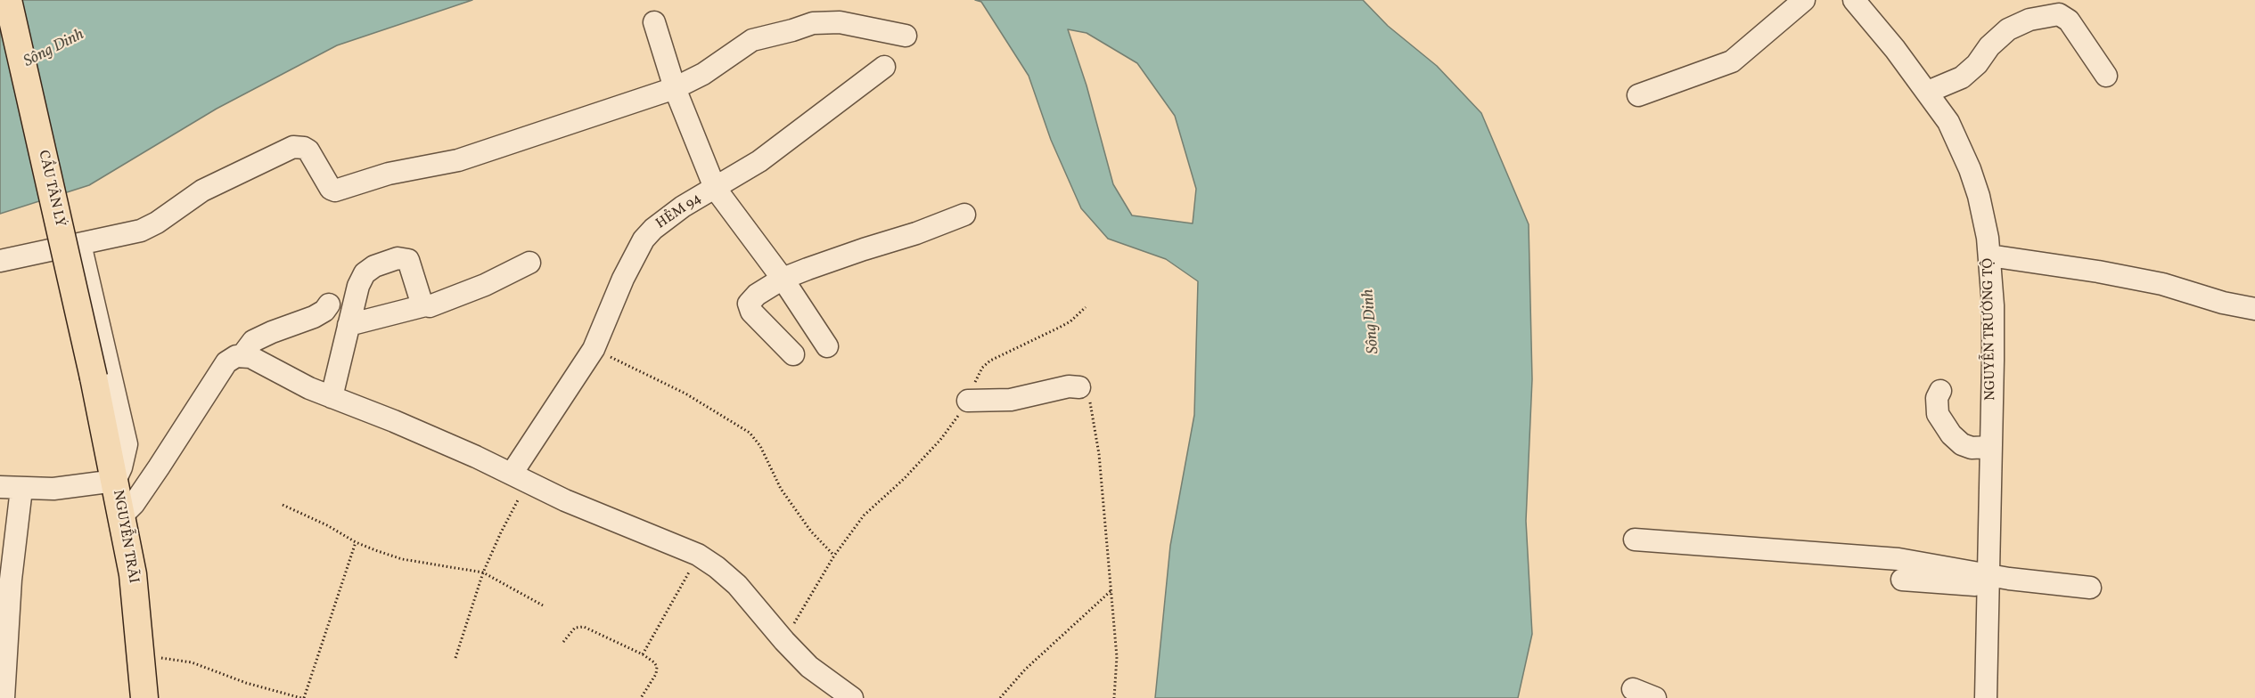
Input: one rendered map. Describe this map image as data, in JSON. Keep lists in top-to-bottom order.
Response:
{
  "streets": {
    "main road": ["CẦU TÂN LÝ", "NGUYỄN TRÃI"],
    "street": ["HẺM 94", "NGUYỄN TRƯỜNG TỘ"]
  },
  "crossings": [
    ["CẦU TÂN LÝ", "NGUYỄN TRÃI"]
  ],
  "water": ["Sông Dinh"]
}
